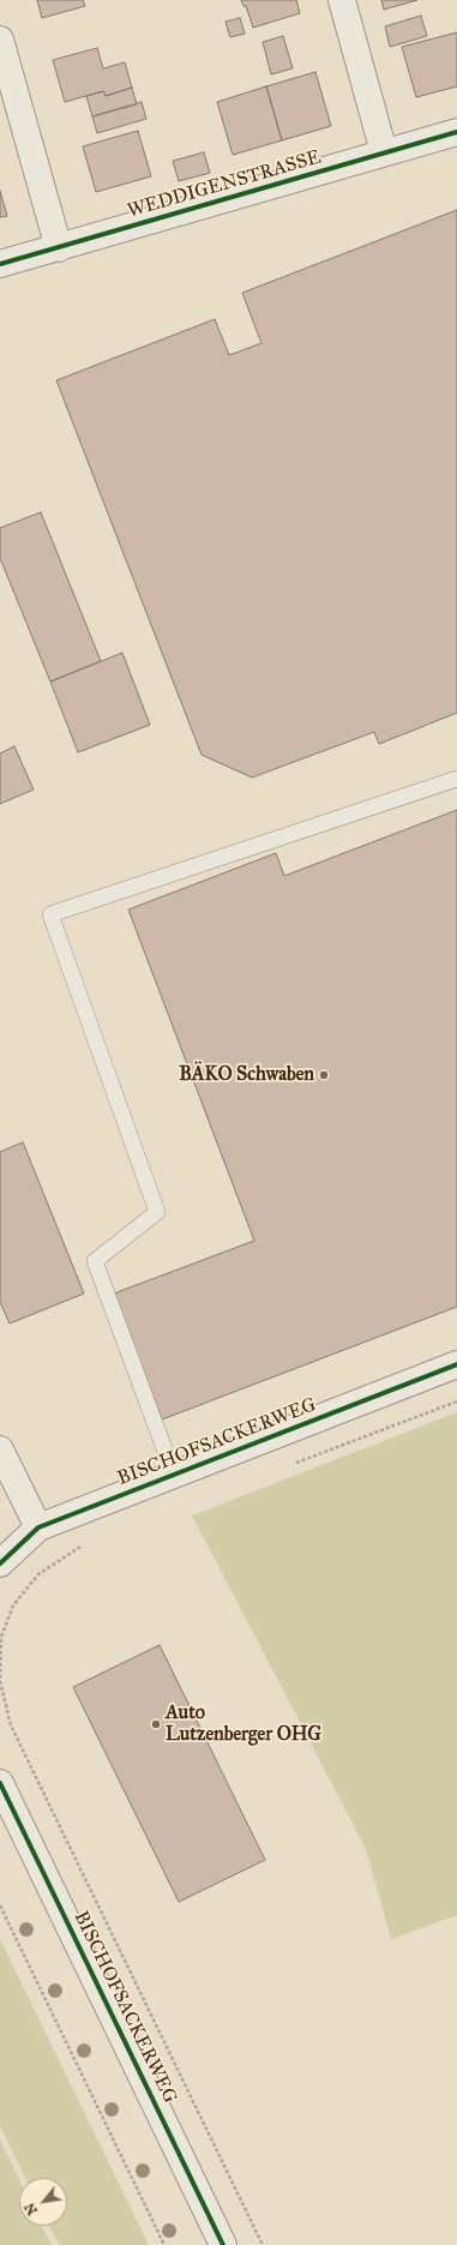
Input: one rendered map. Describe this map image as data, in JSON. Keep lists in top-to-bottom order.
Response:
{
  "streets": {
    "street": ["WEDDIGENSTRASSE", "BISCHOFSACKERWEG"]
  },
  "places": ["BÄKO Schwaben", "Auto Lutzenberger OHG"],
  "north": "bottom left"
}
